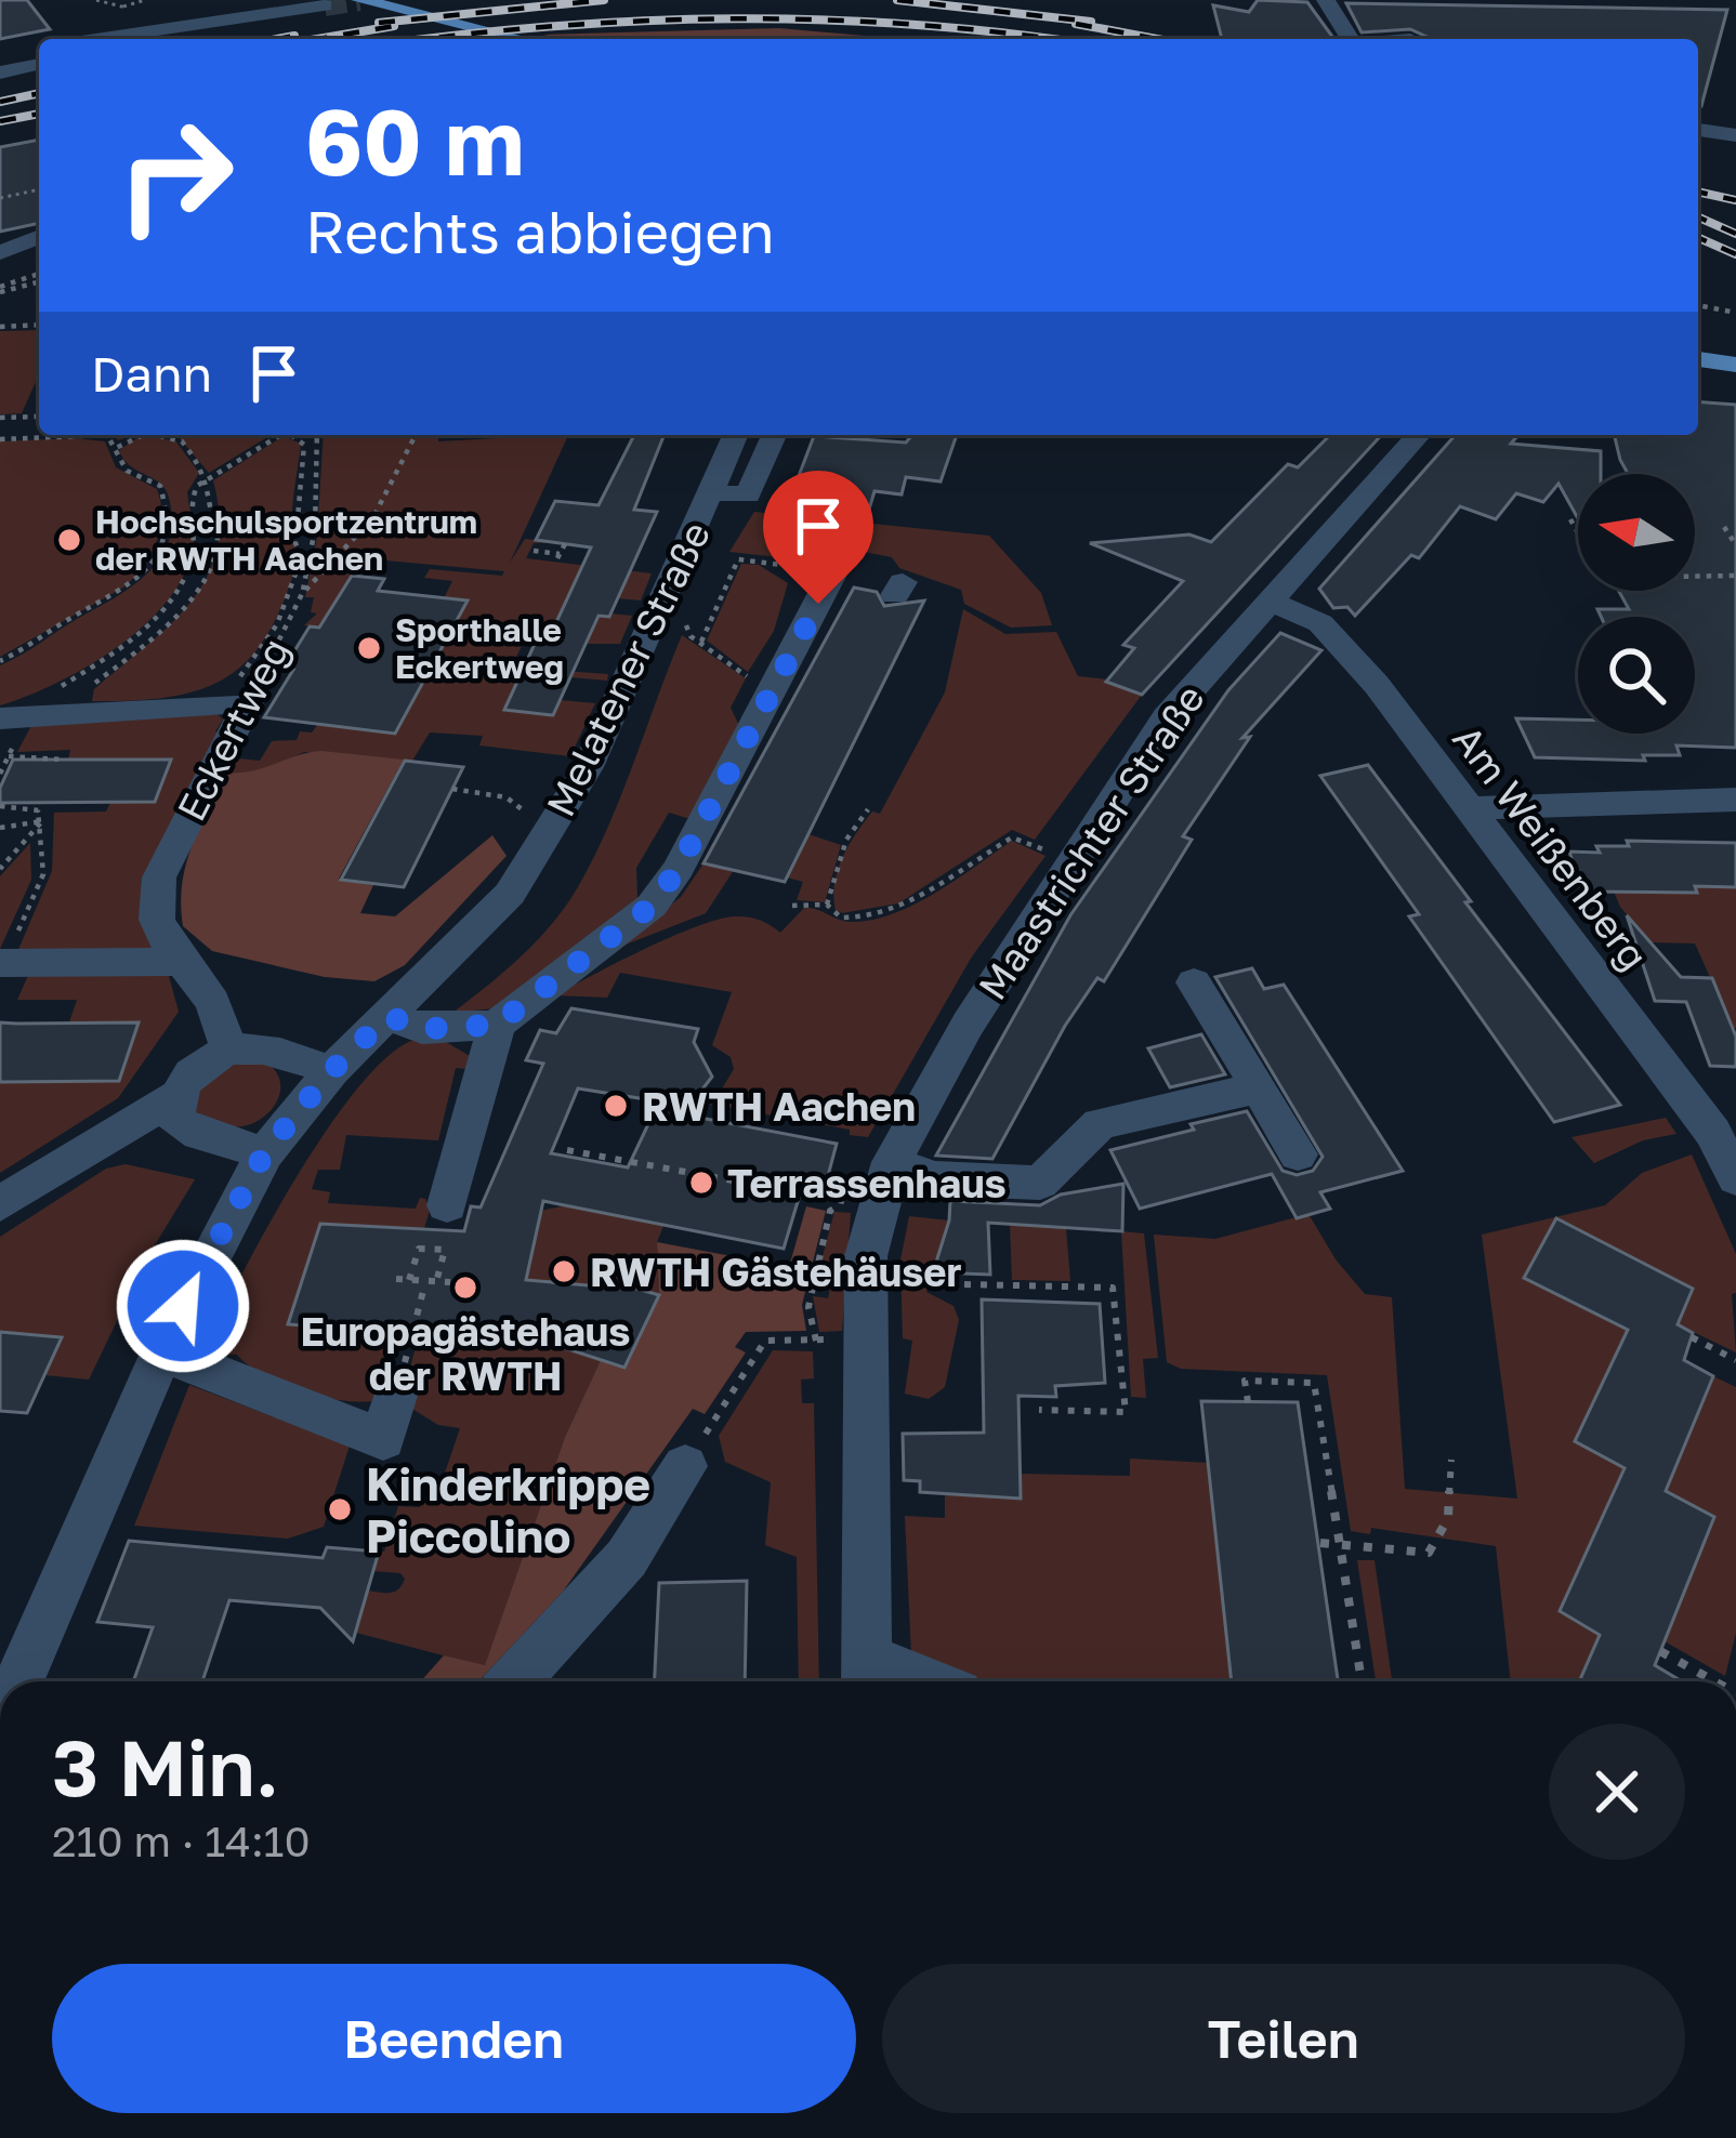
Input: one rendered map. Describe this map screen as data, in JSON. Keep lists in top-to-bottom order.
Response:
{
  "streets": {
    "street": [
      "Melatener Straße",
      "Eckertweg",
      "Maastrichter Straße",
      "Am Weißenberg"
    ]
  },
  "crossings": [
    ["Maastrichter Straße", "Am Weißenberg"]
  ],
  "places": [
    "Hochschulsportzentrum der RWTH Aachen",
    "Sporthalle Eckertweg",
    "RWTH Aachen",
    "Terrassenhaus",
    "RWTH Gästehäuser",
    "Europagästehaus der RWTH",
    "Kinderkrippe Piccolino"
  ],
  "north": "left",
  "page": {
    "turn": ["60 m", "Rechts abbiegen"],
    "then": "Dann",
    "heading": ["3 Min.", "210 m · 14:10"],
    "buttons": ["Beenden", "Teilen"]
  }
}
